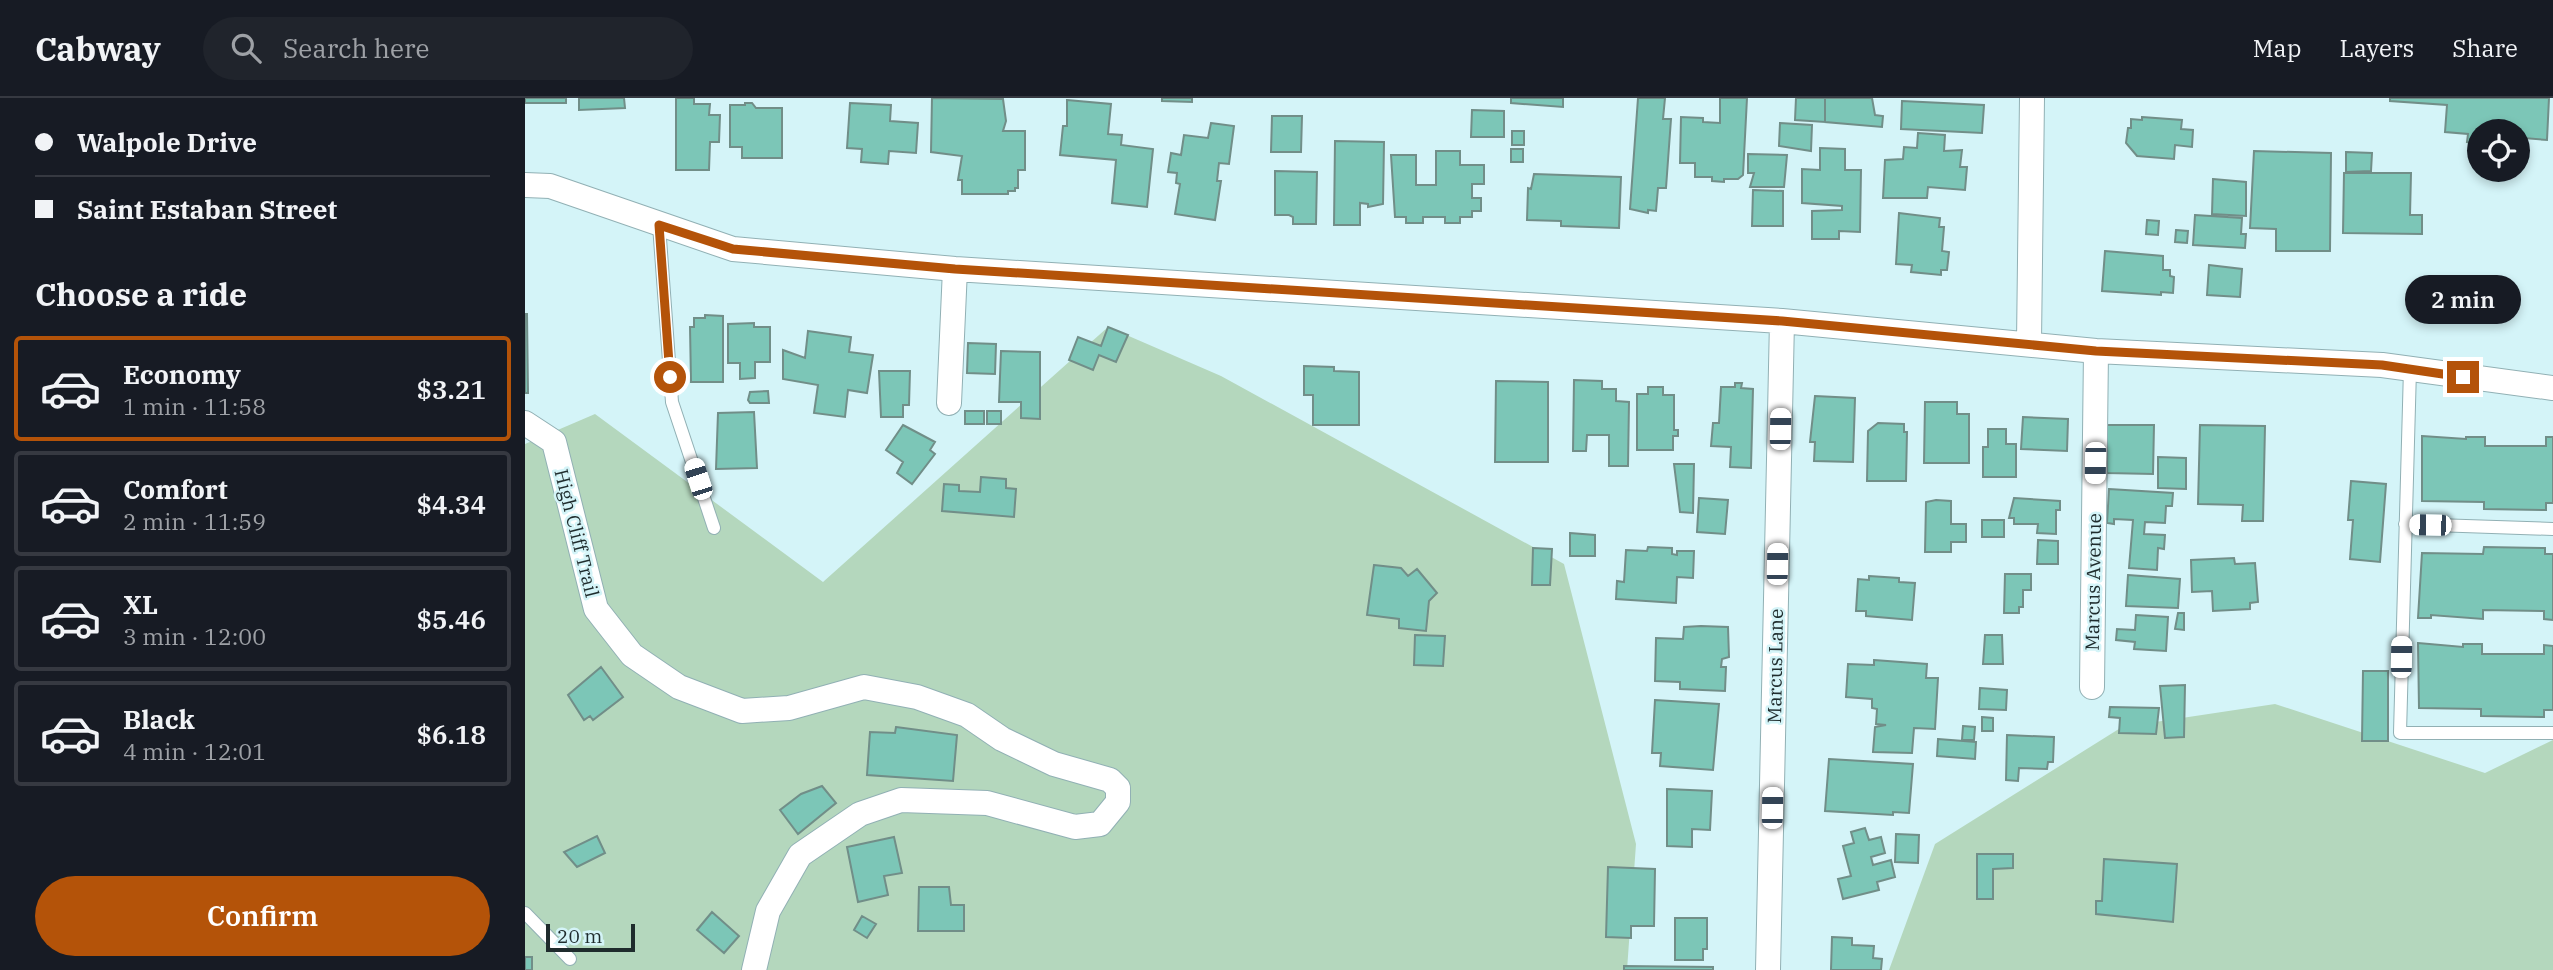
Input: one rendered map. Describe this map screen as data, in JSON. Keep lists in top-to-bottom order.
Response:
{
  "streets": {
    "street": ["High Cliff Trail", "Marcus Avenue", "Marcus Lane"]
  },
  "scale_bar": "20 m",
  "page": {
    "header": "Cabway",
    "search": "Search here",
    "nav": ["Map", "Layers", "Share"],
    "banner": ["Walpole Drive", "Saint Estaban Street"],
    "heading": "Choose a ride",
    "bubble": "2 min",
    "list": [
      {
        "name": "Economy",
        "note": "1 min · 11:58",
        "value": "$3.21"
      },
      {
        "name": "Comfort",
        "note": "2 min · 11:59",
        "value": "$4.34"
      },
      {
        "name": "XL",
        "note": "3 min · 12:00",
        "value": "$5.46"
      },
      {
        "name": "Black",
        "note": "4 min · 12:01",
        "value": "$6.18"
      }
    ],
    "buttons": "Confirm",
    "scale": "20 m"
  }
}
